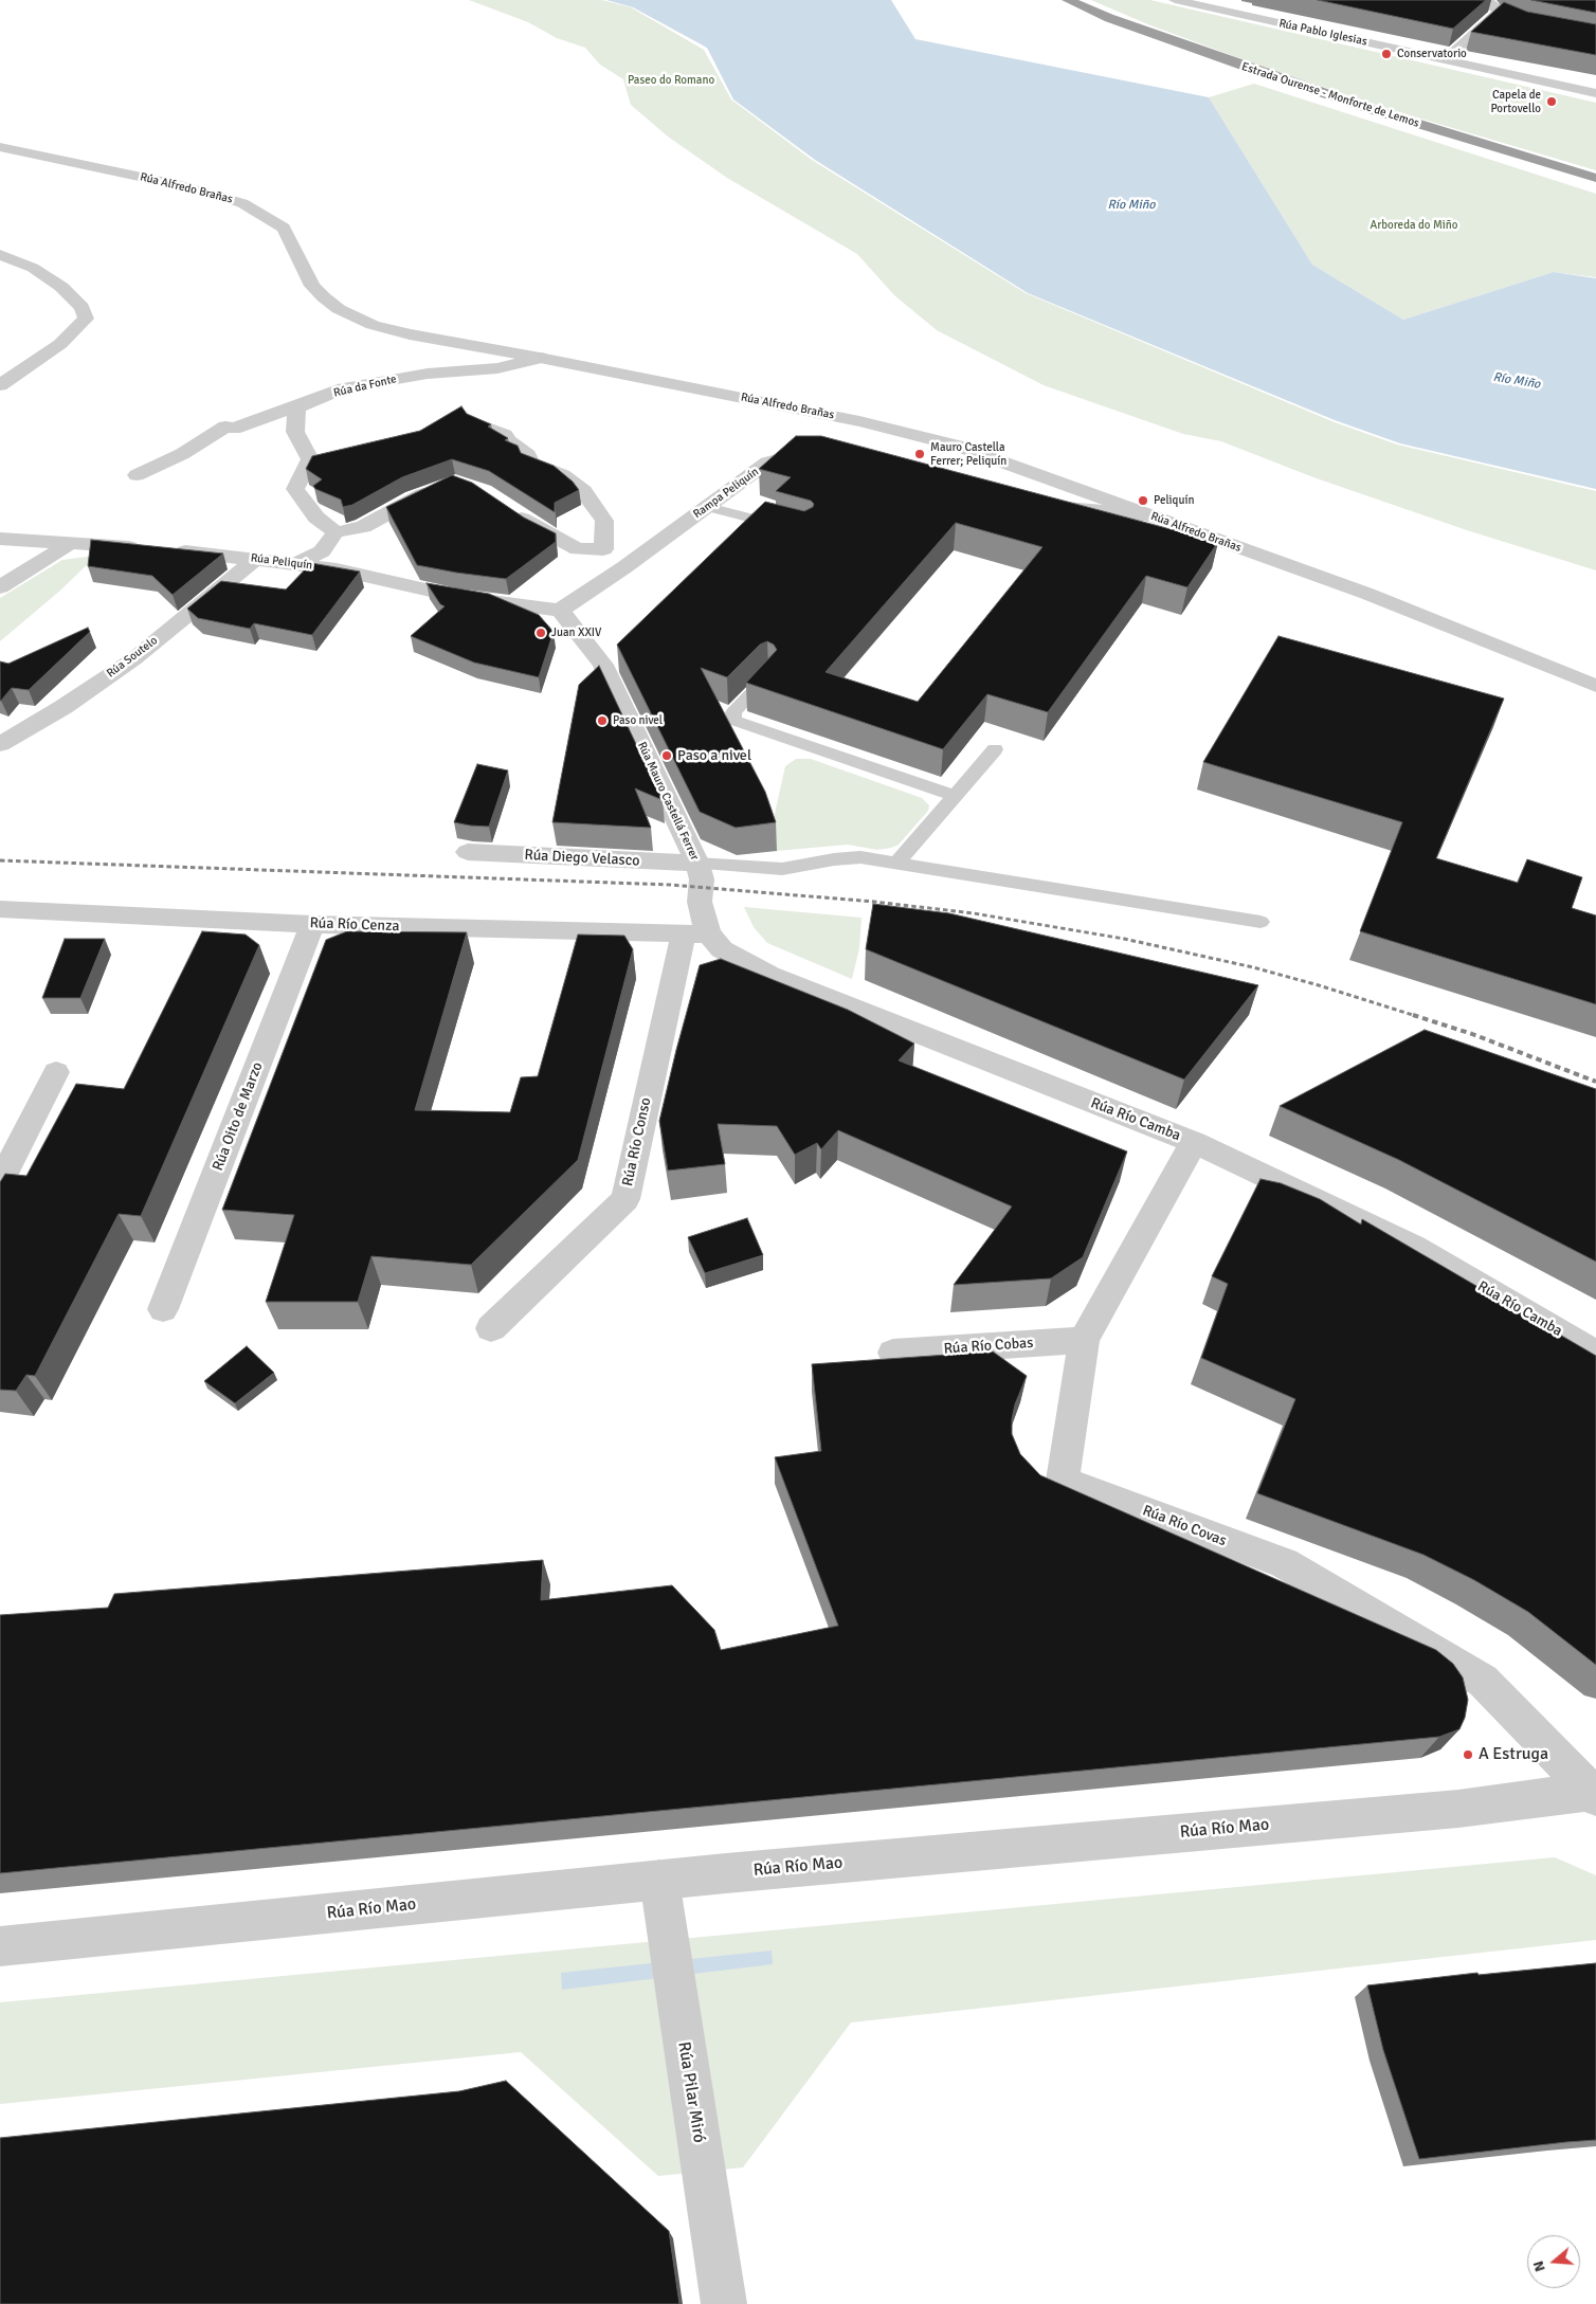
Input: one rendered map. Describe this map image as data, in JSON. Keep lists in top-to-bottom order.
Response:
{
  "streets": {
    "highway": ["Estrada Ourense - Monforte de Lemos"],
    "street": [
      "Rúa Pablo Iglesias",
      "Rúa Alfredo Brañas",
      "Rúa da Fonte",
      "Rampa Peliquín",
      "Rúa Peliquín",
      "Rúa Soutelo",
      "Rúa Mauro Castellá Ferrer",
      "Rúa Diego Velasco",
      "Rúa Río Cenza",
      "Rúa Oito de Marzo",
      "Rúa Río Camba",
      "Rúa Río Conso",
      "Rúa Río Cobas",
      "Rúa Río Covas",
      "Rúa Río Mao",
      "Rúa Pilar Miró"
    ]
  },
  "crossings": [
    ["Rúa Alfredo Brañas", "Rúa da Fonte"],
    ["Rampa Peliquín", "Rúa Peliquín"],
    ["Rampa Peliquín", "Rúa Mauro Castellá Ferrer"],
    ["Rúa Peliquín", "Rúa Soutelo"],
    ["Rúa Peliquín", "Rúa Mauro Castellá Ferrer"],
    ["Rúa Mauro Castellá Ferrer", "Rúa Diego Velasco"],
    ["Rúa Mauro Castellá Ferrer", "Rúa Río Camba"],
    ["Rúa Diego Velasco", "Rúa Río Camba"],
    ["Rúa Río Cenza", "Rúa Oito de Marzo"],
    ["Rúa Río Cenza", "Rúa Río Camba"],
    ["Rúa Río Cenza", "Rúa Río Conso"],
    ["Rúa Río Camba", "Rúa Río Conso"],
    ["Rúa Río Camba", "Rúa Río Covas"],
    ["Rúa Río Cobas", "Rúa Río Covas"],
    ["Rúa Río Covas", "Rúa Río Mao"],
    ["Rúa Río Mao", "Rúa Pilar Miró"]
  ],
  "water": ["Río Miño"],
  "parks": ["Paseo do Romano", "Arboreda do Miño"],
  "places": [
    "Conservatorio",
    "Capela de Portovello",
    "Mauro Castella Ferrer; Peliquín",
    "Peliquín",
    "Juan XXIV",
    "Paso nivel",
    "Paso a nivel",
    "A Estruga"
  ],
  "north": "left"
}
